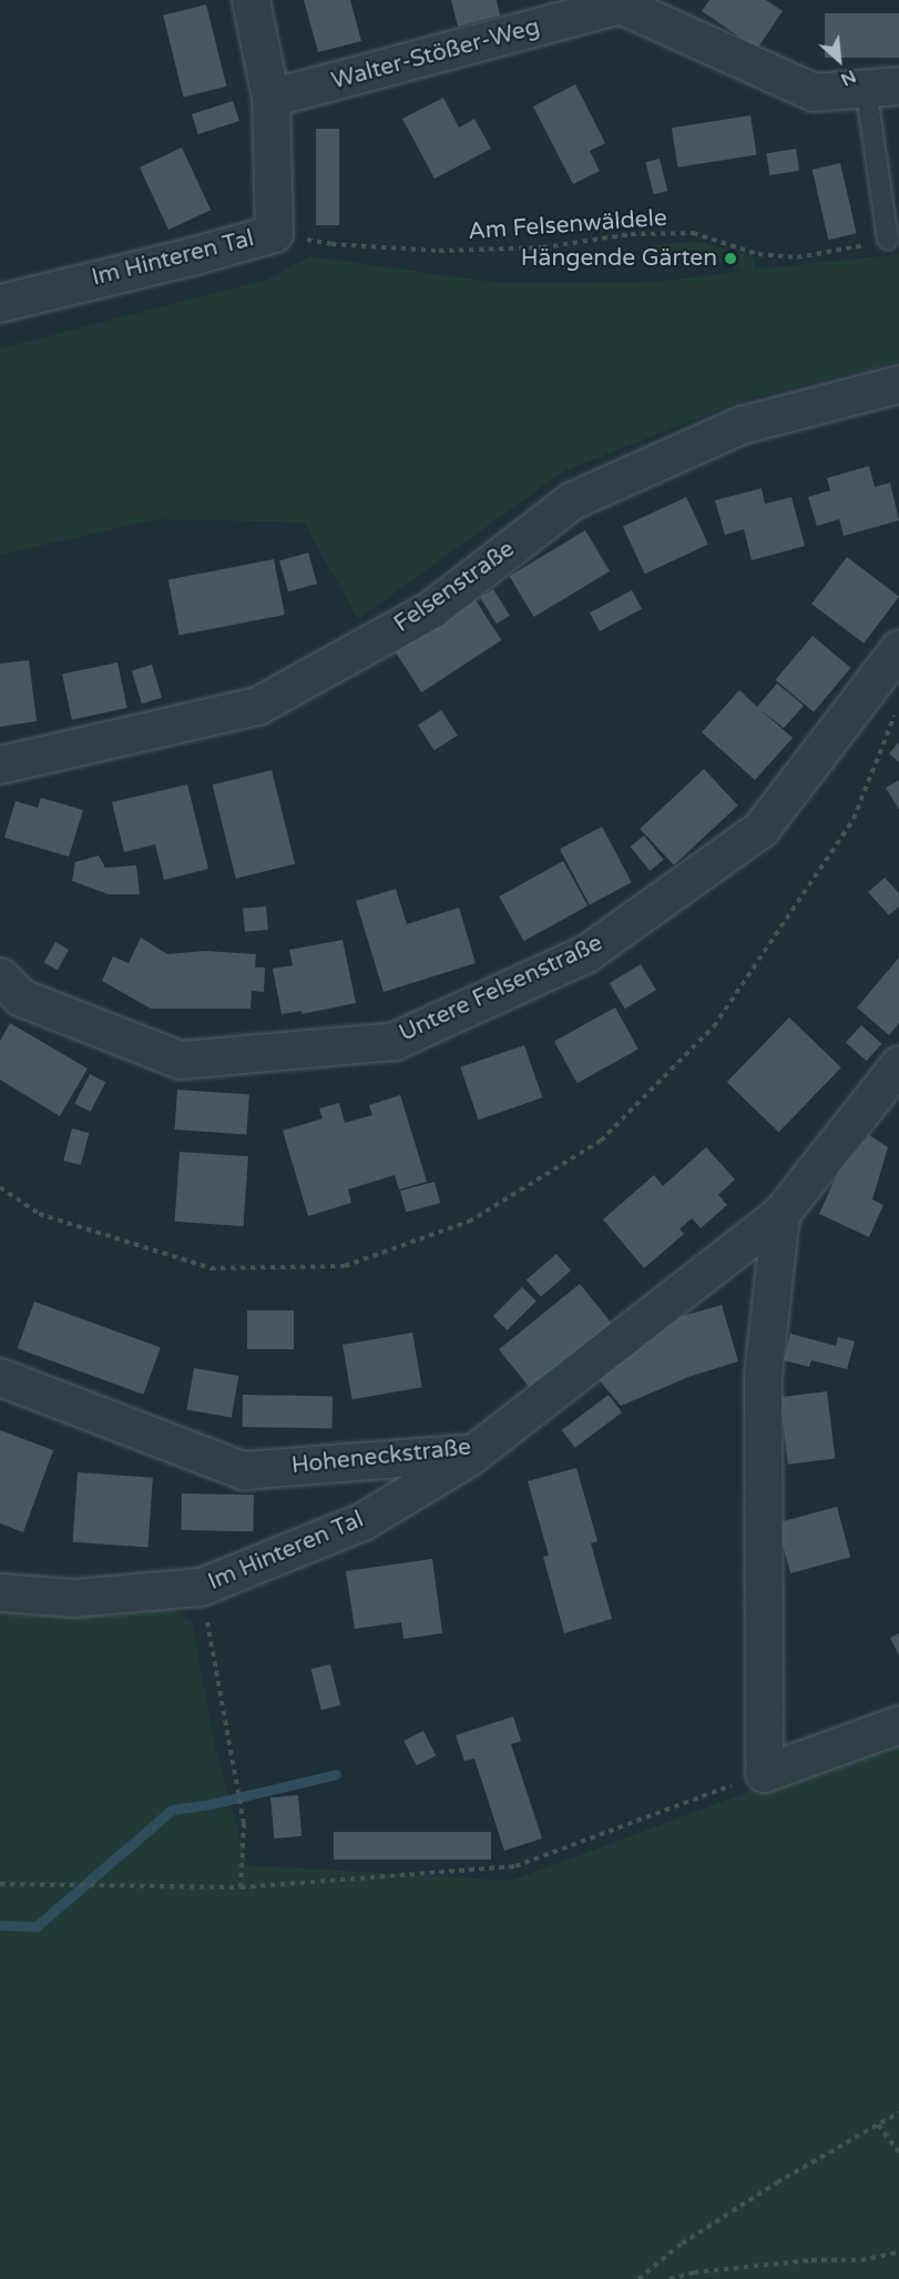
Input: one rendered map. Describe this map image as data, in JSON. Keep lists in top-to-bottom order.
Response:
{
  "streets": {
    "street": [
      "Walter-Stößer-Weg",
      "Im Hinteren Tal",
      "Felsenstraße",
      "Untere Felsenstraße",
      "Hoheneckstraße"
    ],
    "path": ["Am Felsenwäldele"]
  },
  "crossings": [
    ["Walter-Stößer-Weg", "Im Hinteren Tal"],
    ["Am Felsenwäldele", "Im Hinteren Tal"],
    ["Im Hinteren Tal", "Hoheneckstraße"]
  ],
  "places": ["Hängende Gärten"],
  "north": "bottom right"
}
